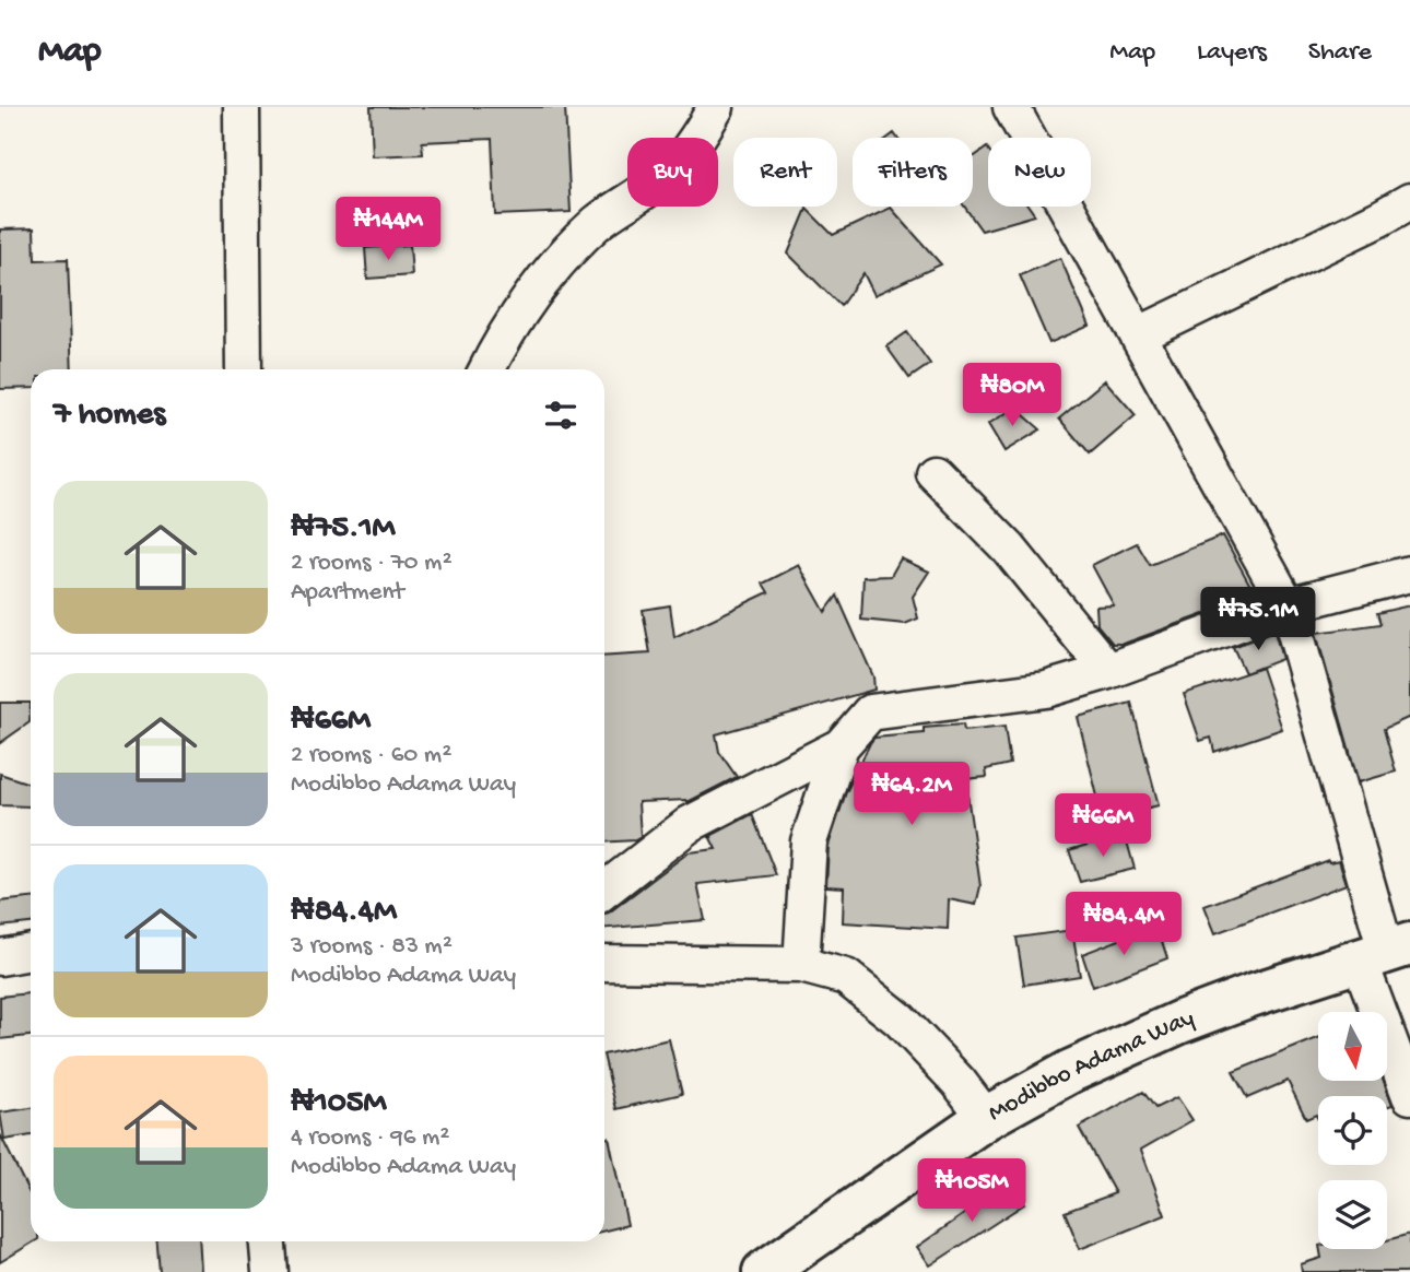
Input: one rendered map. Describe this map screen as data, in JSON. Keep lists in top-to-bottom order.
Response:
{
  "streets": {
    "main road": ["Modibbo Adama Way"]
  },
  "north": "bottom",
  "page": {
    "header": "Map",
    "nav": ["Map", "Layers", "Share"],
    "chip": [
      "Buy",
      "Rent",
      "Filters",
      "New"
    ],
    "price": [
      "₦144M",
      "₦80M",
      "₦75.1M",
      "₦64.2M",
      "₦66M",
      "₦84.4M",
      "₦105M"
    ],
    "heading": "7 homes",
    "list": [
      {
        "name": "₦75.1M",
        "note": "2 rooms · 70 m² · Apartment"
      },
      {
        "name": "₦66M",
        "note": "2 rooms · 60 m² · Modibbo Adama Way"
      },
      {
        "name": "₦84.4M",
        "note": "3 rooms · 83 m² · Modibbo Adama Way"
      },
      {
        "name": "₦105M",
        "note": "4 rooms · 96 m² · Modibbo Adama Way"
      }
    ]
  }
}
